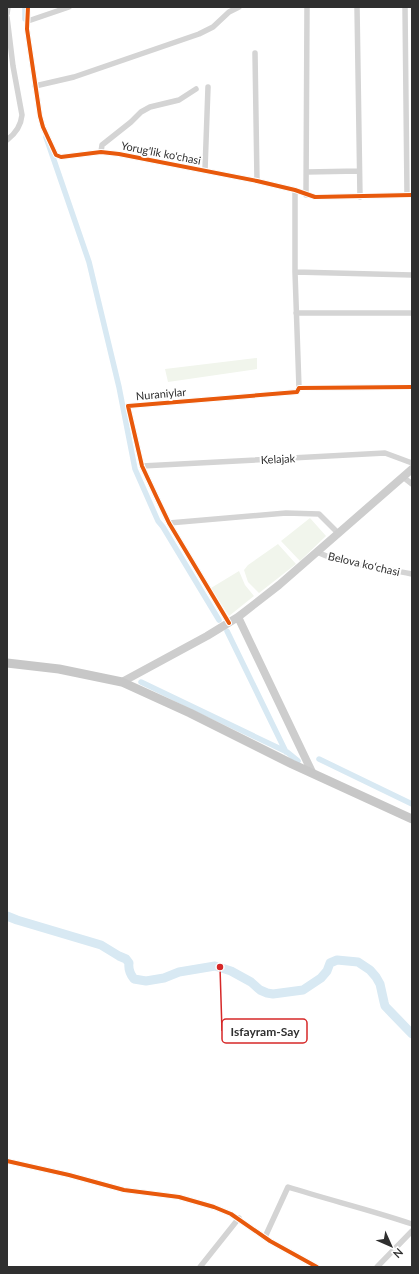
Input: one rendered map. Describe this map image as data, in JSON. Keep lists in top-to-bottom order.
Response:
{
  "streets": {
    "street": [
      "Yorug'lik ko'chasi",
      "Nuraniylar",
      "Kelajak",
      "Belova koʻchasi"
    ]
  },
  "crossings": [
    ["Nuraniylar", "Kelajak"]
  ],
  "places": ["Isfayram-Say"],
  "north": "bottom right"
}
